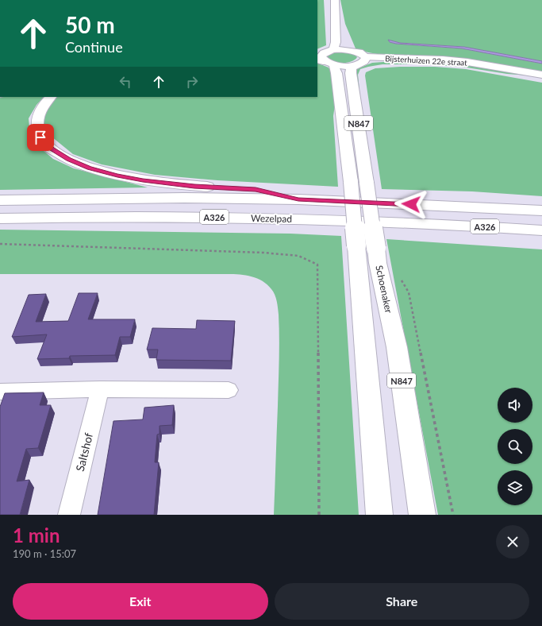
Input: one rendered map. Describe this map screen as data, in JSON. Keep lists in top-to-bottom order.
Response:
{
  "streets": {
    "main road": [
      "Bijsterhuizen 22e straat",
      "N847",
      "A326",
      "Wezelpad",
      "Schoenaker"
    ],
    "street": ["Saltshof"]
  },
  "crossings": [
    ["A326", "Wezelpad"]
  ],
  "page": {
    "turn": ["50 m", "Continue"],
    "heading": ["1 min", "190 m · 15:07"],
    "buttons": ["Exit", "Share"]
  }
}
